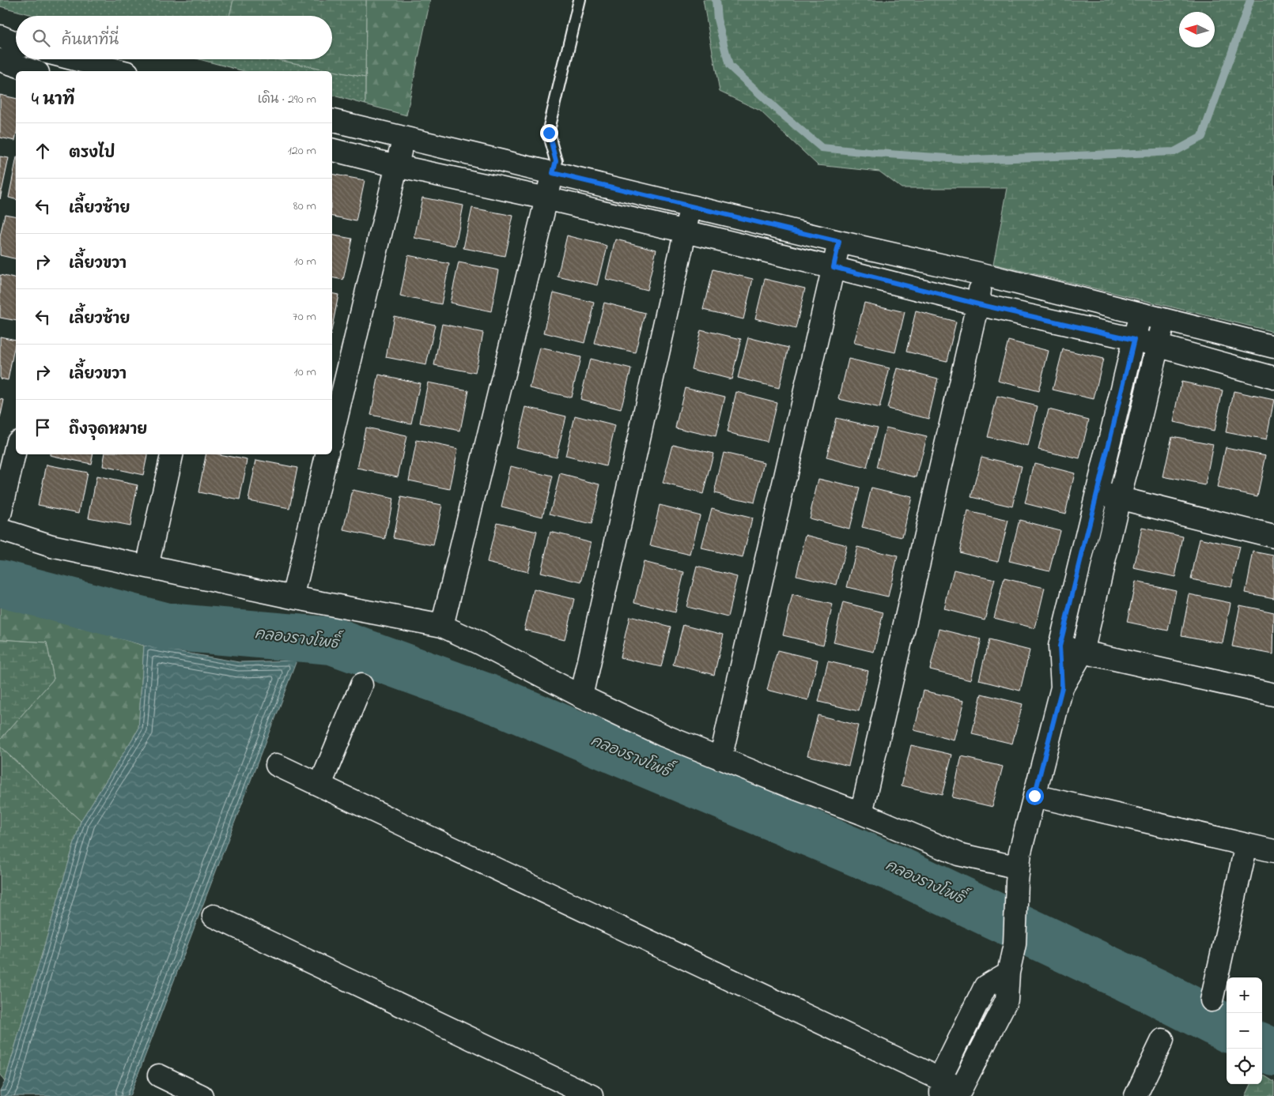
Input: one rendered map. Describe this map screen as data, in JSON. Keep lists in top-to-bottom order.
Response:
{
  "water": ["คลองรางโพธิ์"],
  "north": "left",
  "page": {
    "search": "ค้นหาที่นี่",
    "heading": ["4 นาที", "เดิน · 290 m"],
    "list": [
      ["ตรงไป", "120 m"],
      ["เลี้ยวซ้าย", "80 m"],
      ["เลี้ยวขวา", "10 m"],
      ["เลี้ยวซ้าย", "70 m"],
      ["เลี้ยวขวา", "10 m"],
      "ถึงจุดหมาย"
    ],
    "map_buttons": ["+", "−"]
  }
}
